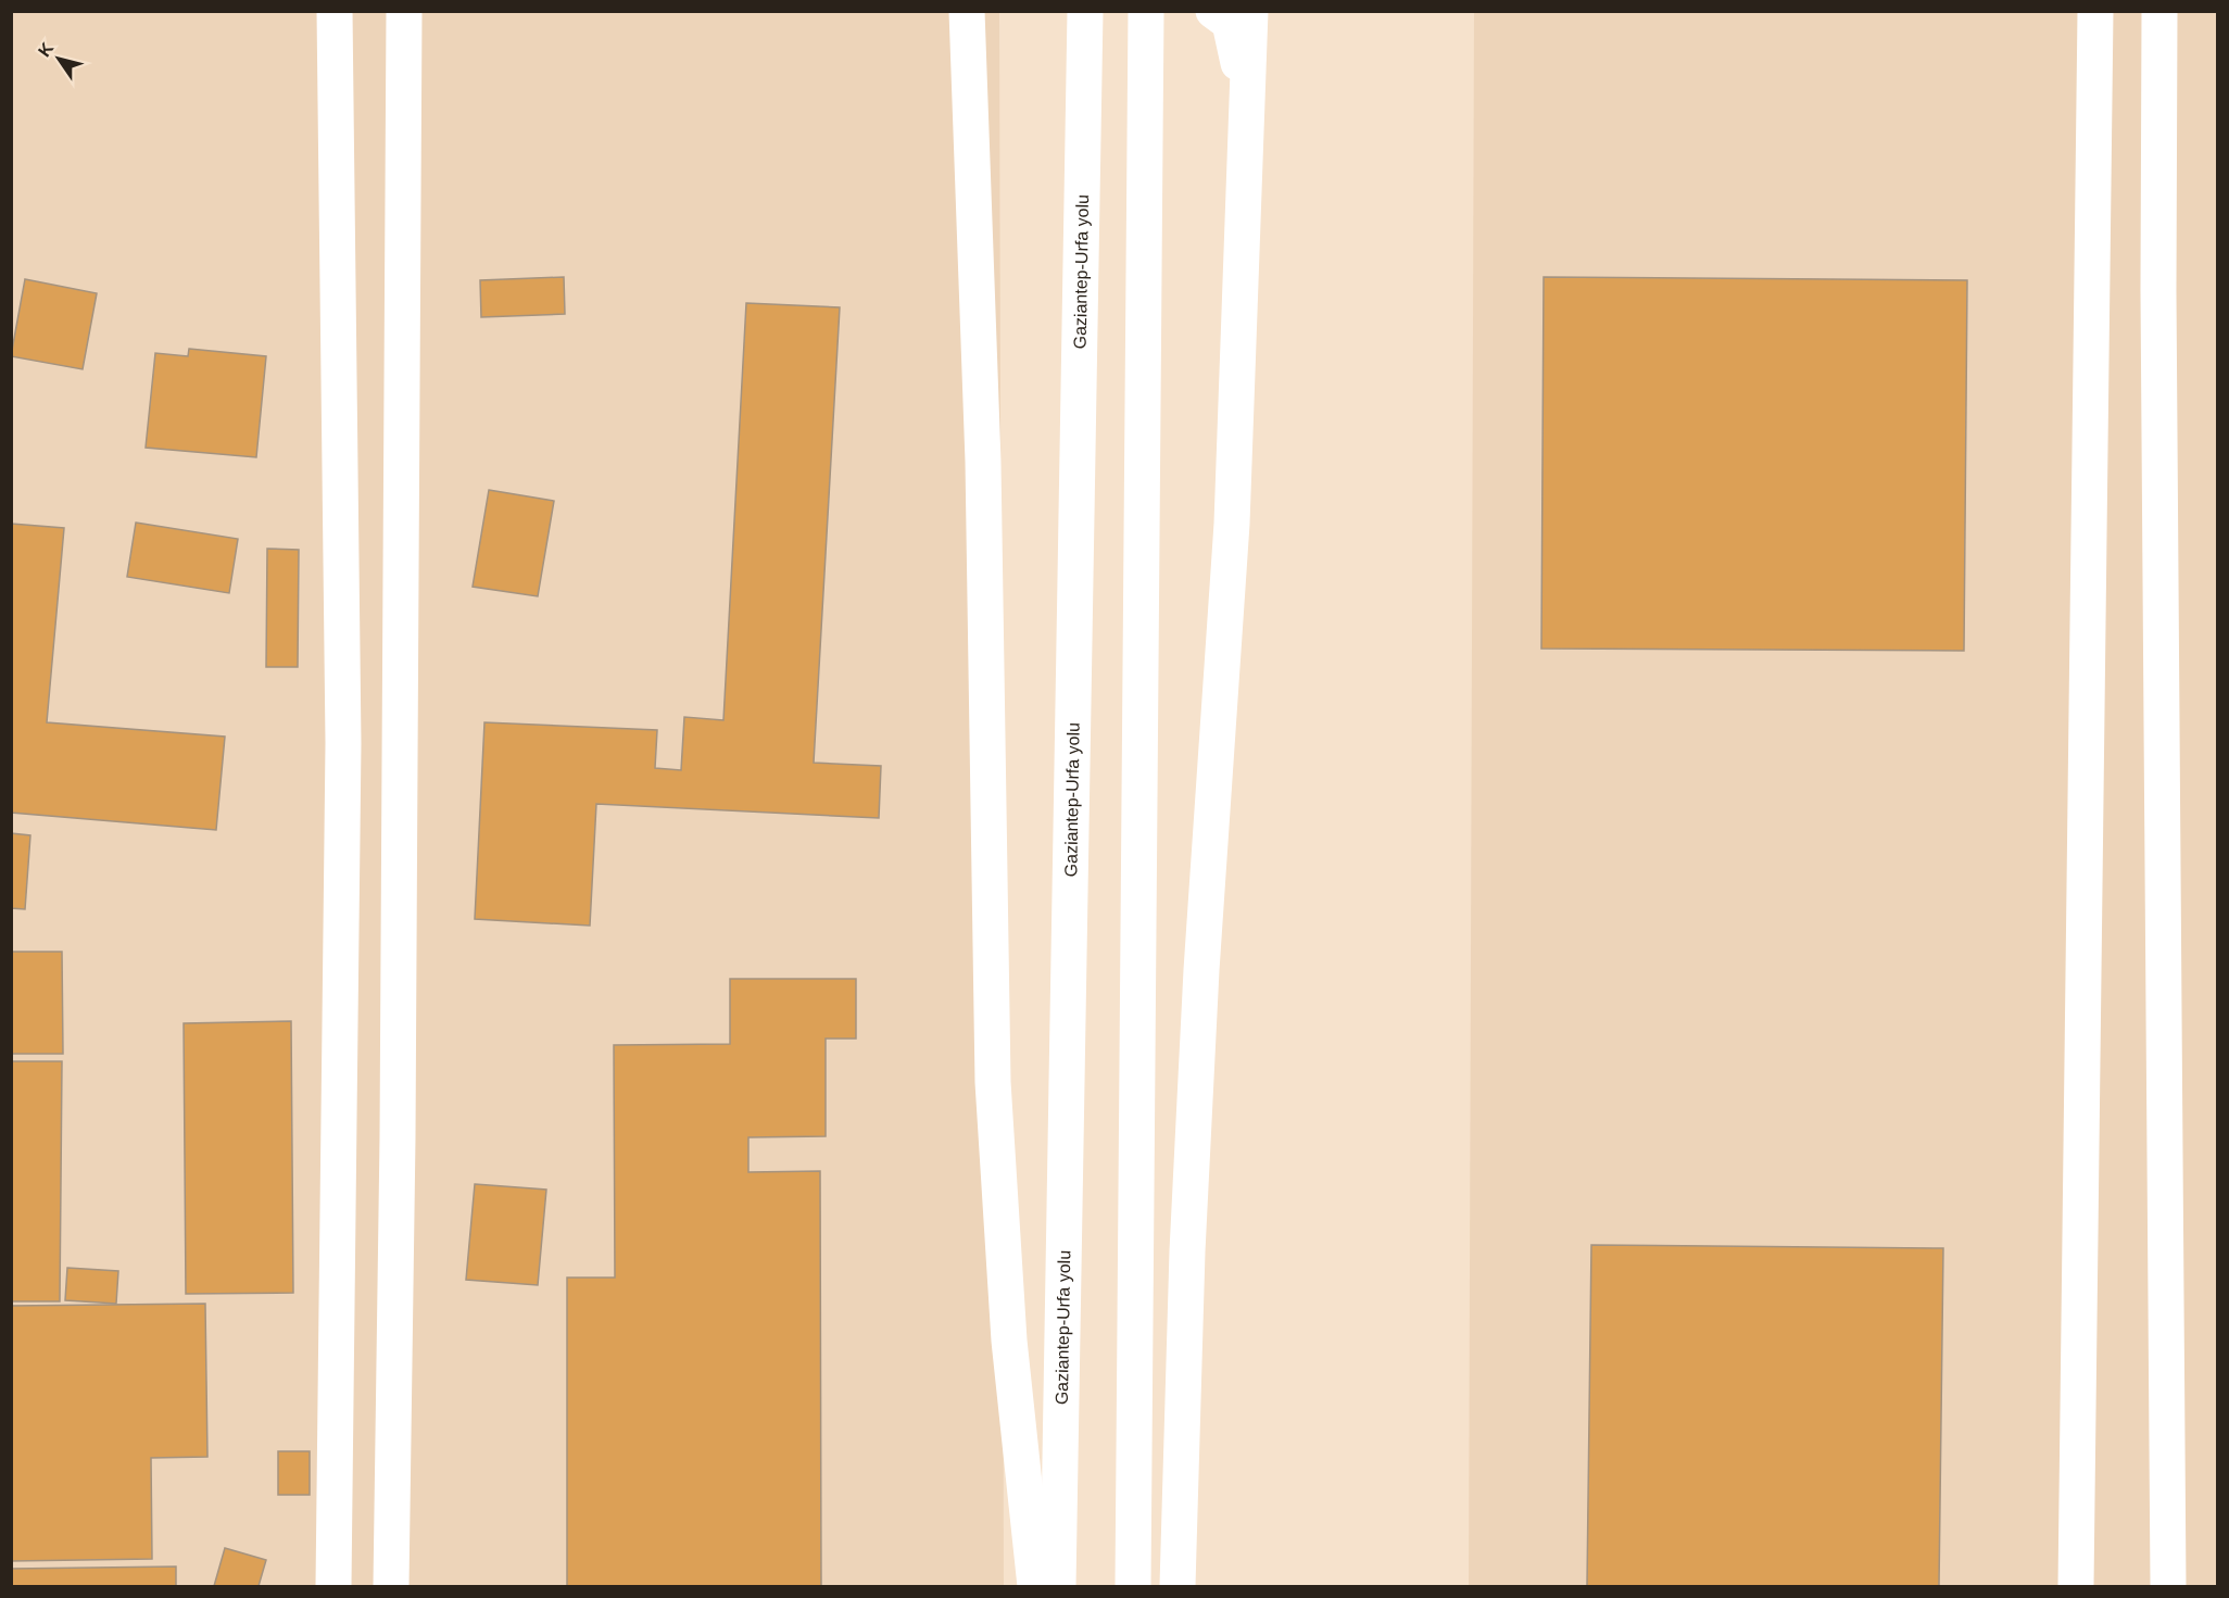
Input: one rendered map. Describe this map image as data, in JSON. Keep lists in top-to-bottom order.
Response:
{
  "streets": {
    "main road": ["Gaziantep-Urfa yolu"]
  },
  "north": "top left"
}
